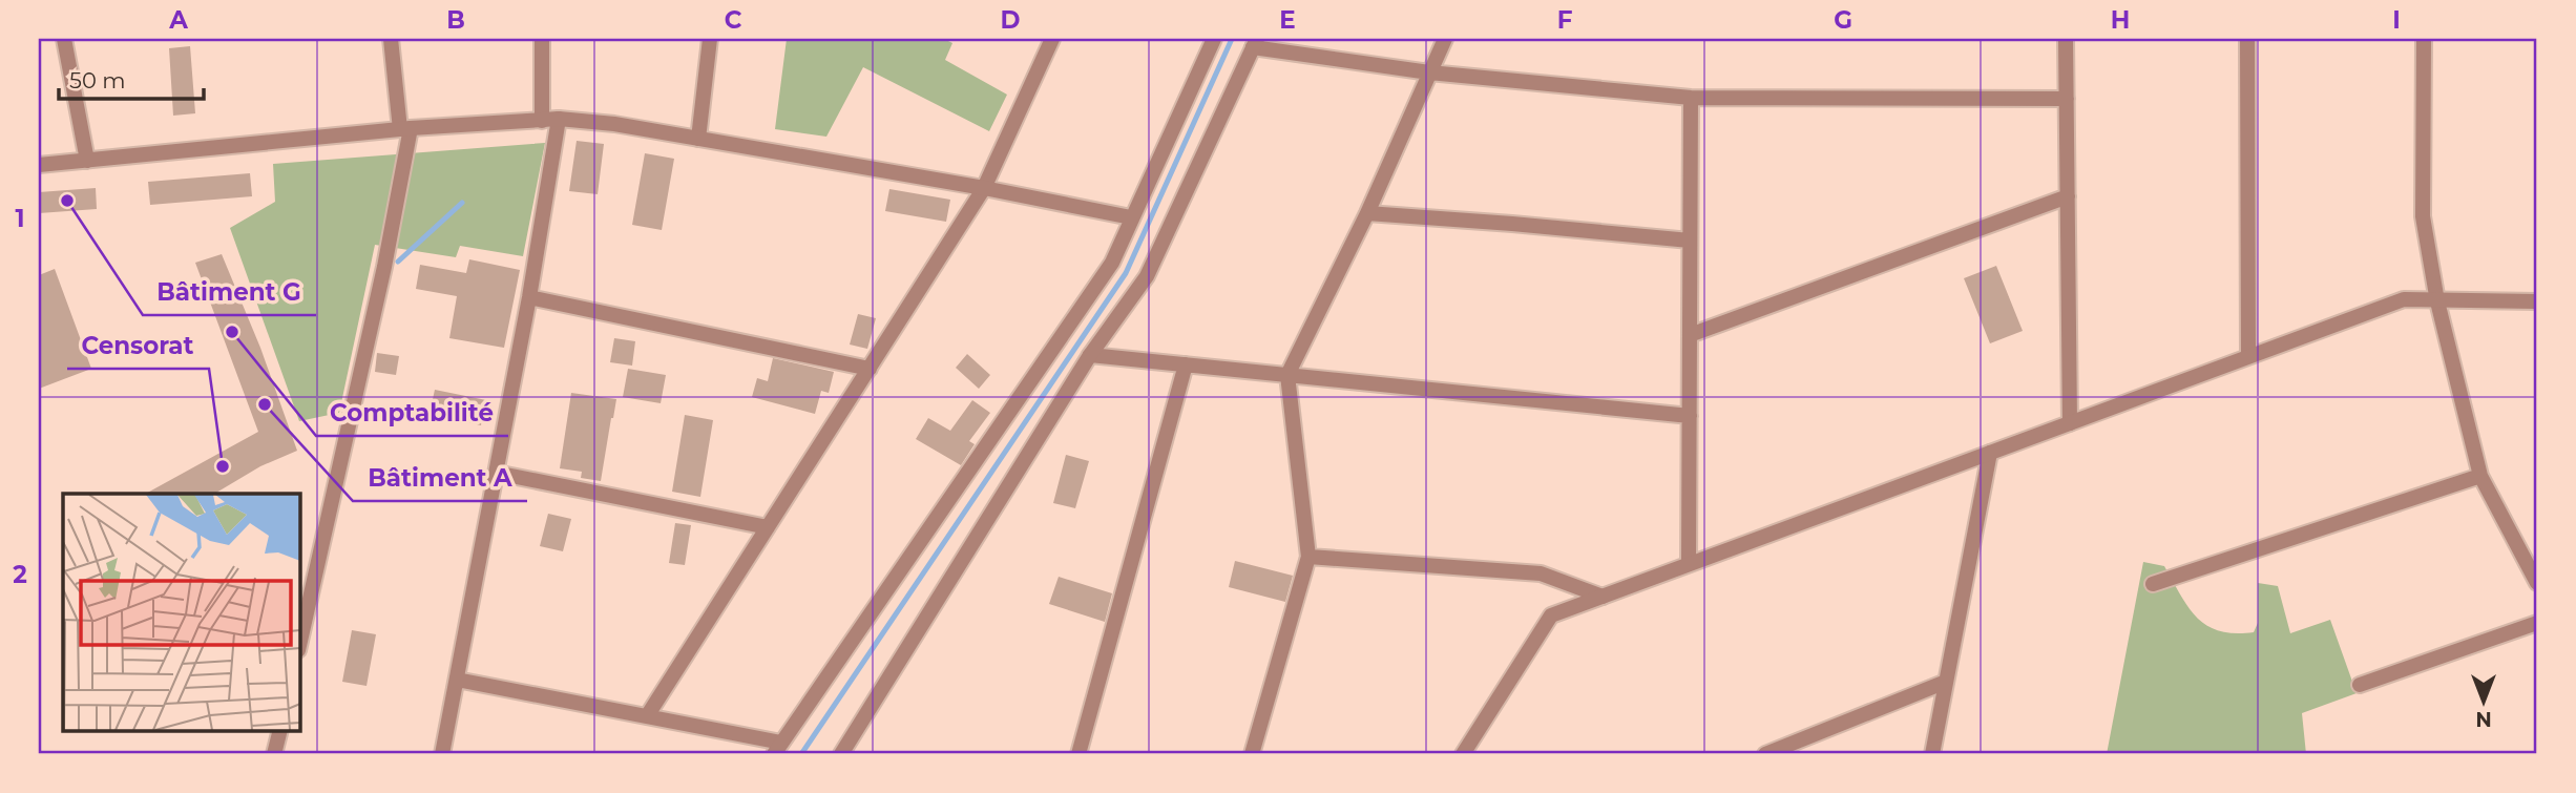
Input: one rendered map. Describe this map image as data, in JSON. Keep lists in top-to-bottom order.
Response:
{
  "places": [
    "Bâtiment G",
    "Comptabilité",
    "Bâtiment A",
    "Censorat"
  ],
  "scale_bar": "50 m",
  "north": "bottom",
  "grid": {
    "columns": [
      "A",
      "B",
      "C",
      "D",
      "E",
      "F",
      "G",
      "H",
      "I"
    ],
    "rows": ["1", "2"]
  }
}
